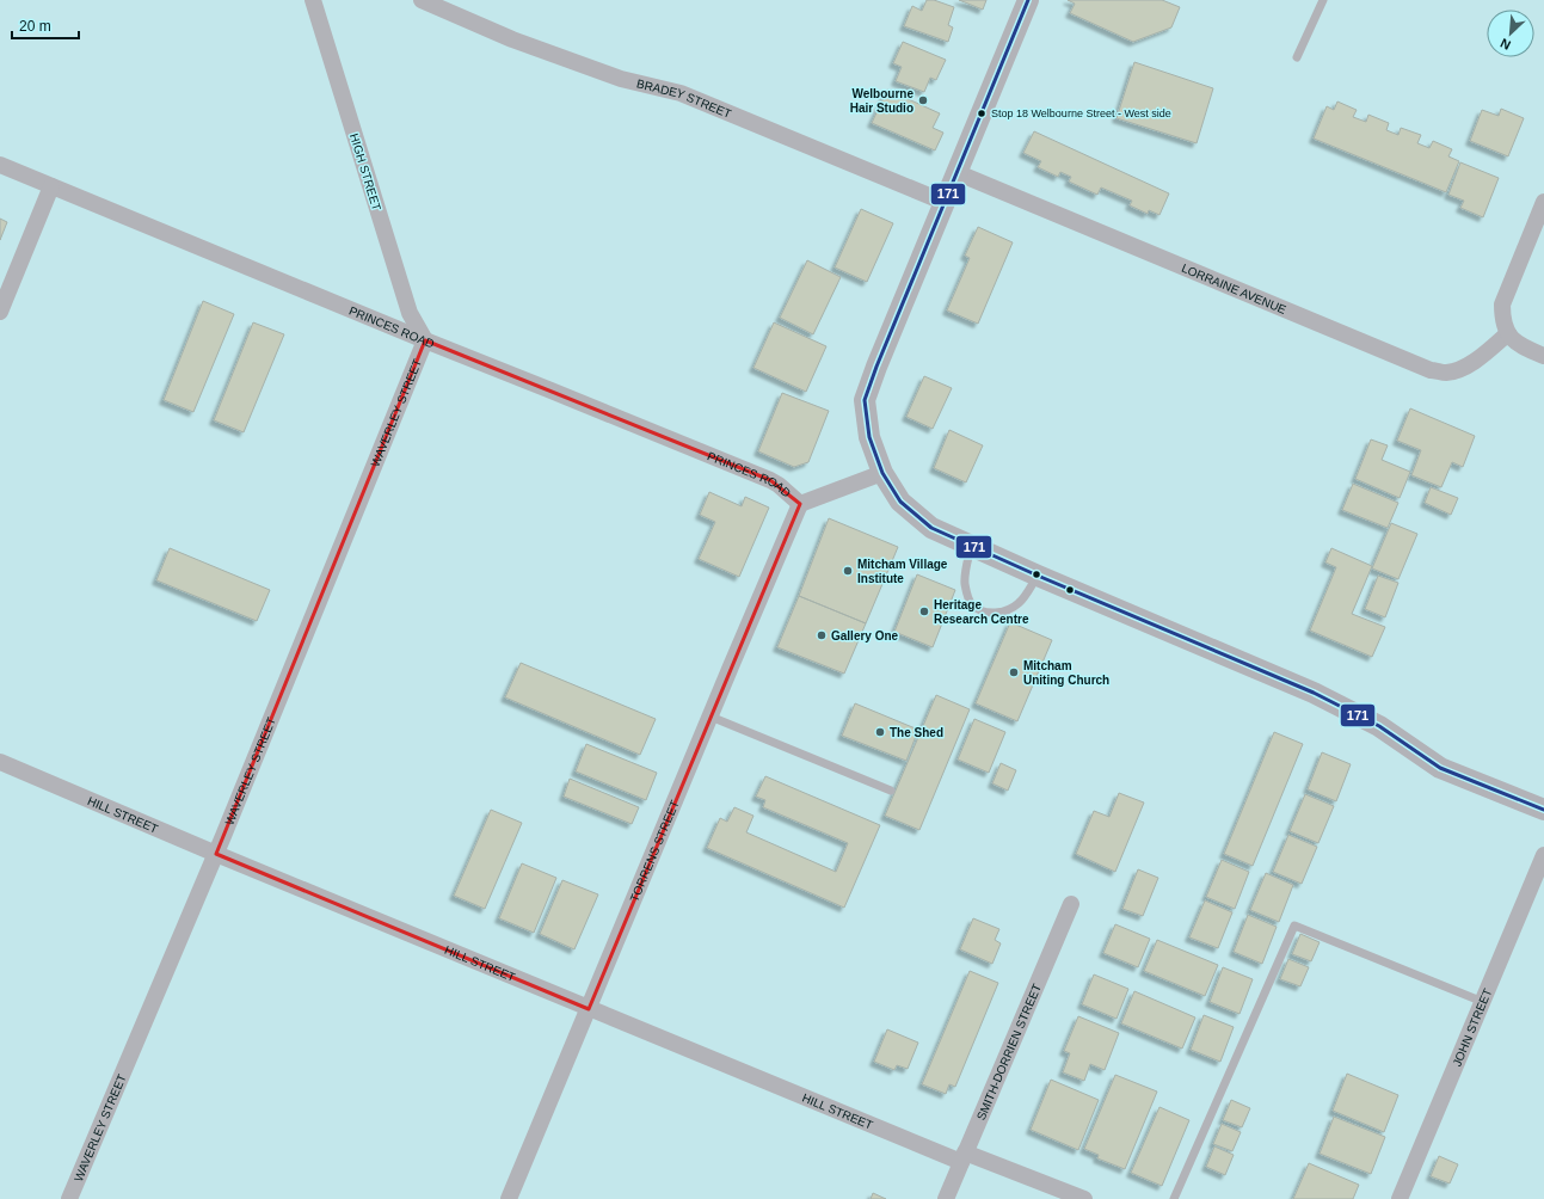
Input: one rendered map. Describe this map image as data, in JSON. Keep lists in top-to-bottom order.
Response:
{
  "streets": {
    "street": [
      "BRADEY STREET",
      "HIGH STREET",
      "LORRAINE AVENUE",
      "PRINCES ROAD",
      "WAVERLEY STREET",
      "HILL STREET",
      "TORRENS STREET",
      "JOHN STREET",
      "SMITH-DORRIEN STREET"
    ]
  },
  "crossings": [
    ["HIGH STREET", "PRINCES ROAD"],
    ["HIGH STREET", "WAVERLEY STREET"],
    ["PRINCES ROAD", "WAVERLEY STREET"],
    ["PRINCES ROAD", "TORRENS STREET"],
    ["WAVERLEY STREET", "HILL STREET"],
    ["HILL STREET", "TORRENS STREET"],
    ["HILL STREET", "SMITH-DORRIEN STREET"]
  ],
  "places": [
    "Welbourne Hair Studio",
    "Stop 18 Welbourne Street - West side",
    "Mitcham Village Institute",
    "Heritage Research Centre",
    "Gallery One",
    "Mitcham Uniting Church",
    "The Shed"
  ],
  "lines": ["transit line 171"],
  "scale_bar": "20 m",
  "north": "bottom left"
}
